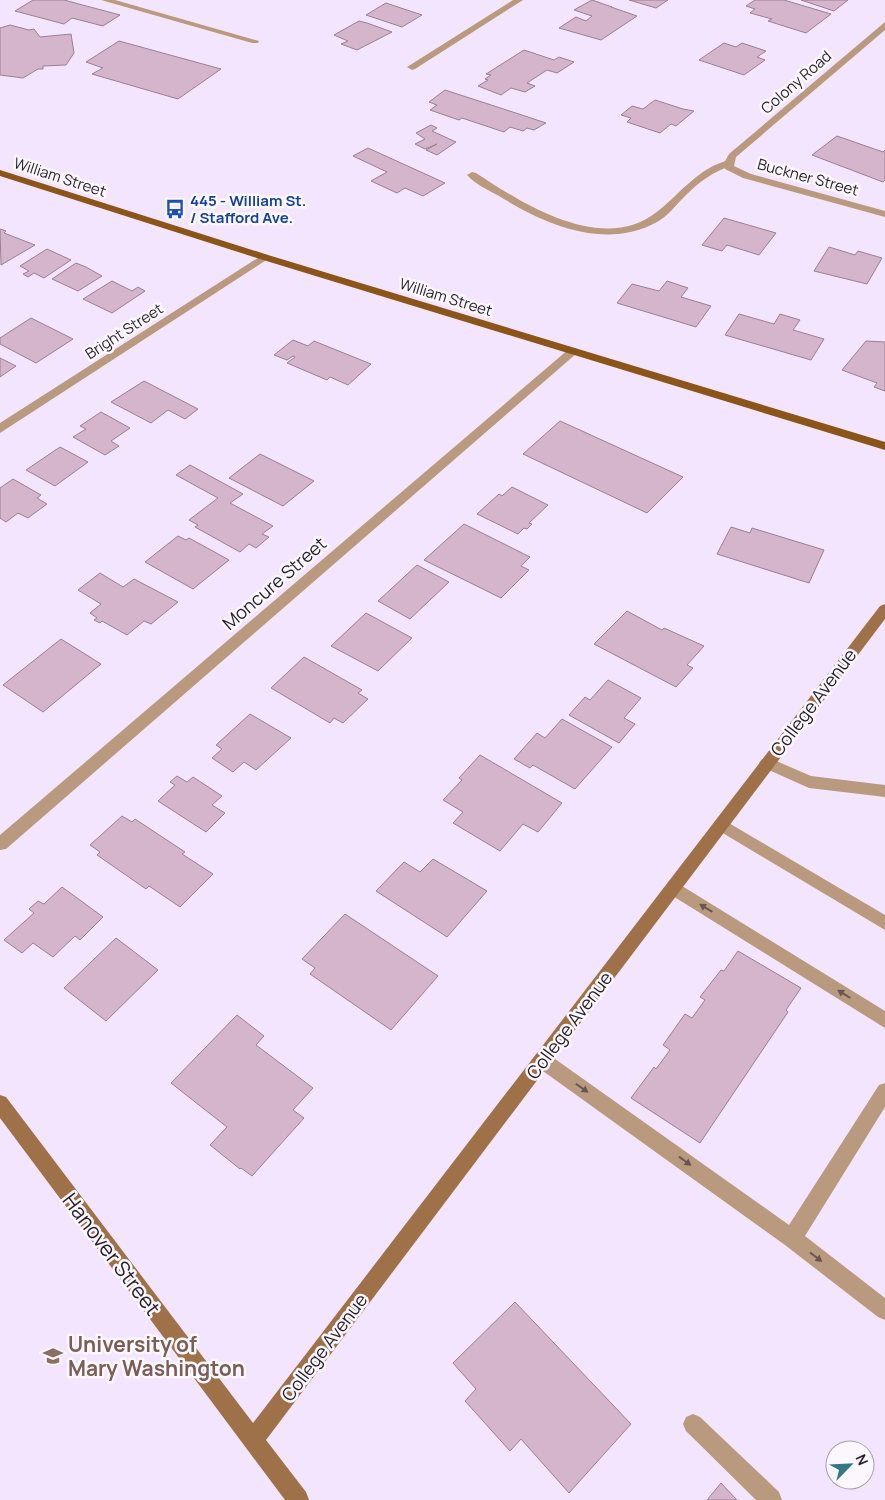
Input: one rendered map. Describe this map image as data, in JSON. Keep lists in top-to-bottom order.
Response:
{
  "streets": {
    "main road": ["William Street"],
    "street": [
      "Colony Road",
      "Buckner Street",
      "Bright Street",
      "Moncure Street",
      "College Avenue",
      "Hanover Street"
    ]
  },
  "crossings": [
    ["Colony Road", "Buckner Street"],
    ["William Street", "Bright Street"],
    ["William Street", "Moncure Street"],
    ["College Avenue", "Hanover Street"]
  ],
  "places": {
    "bus stop": ["445 - William St. / Stafford Ave."],
    "school or university": ["University of Mary Washington"]
  },
  "north": "top right"
}
